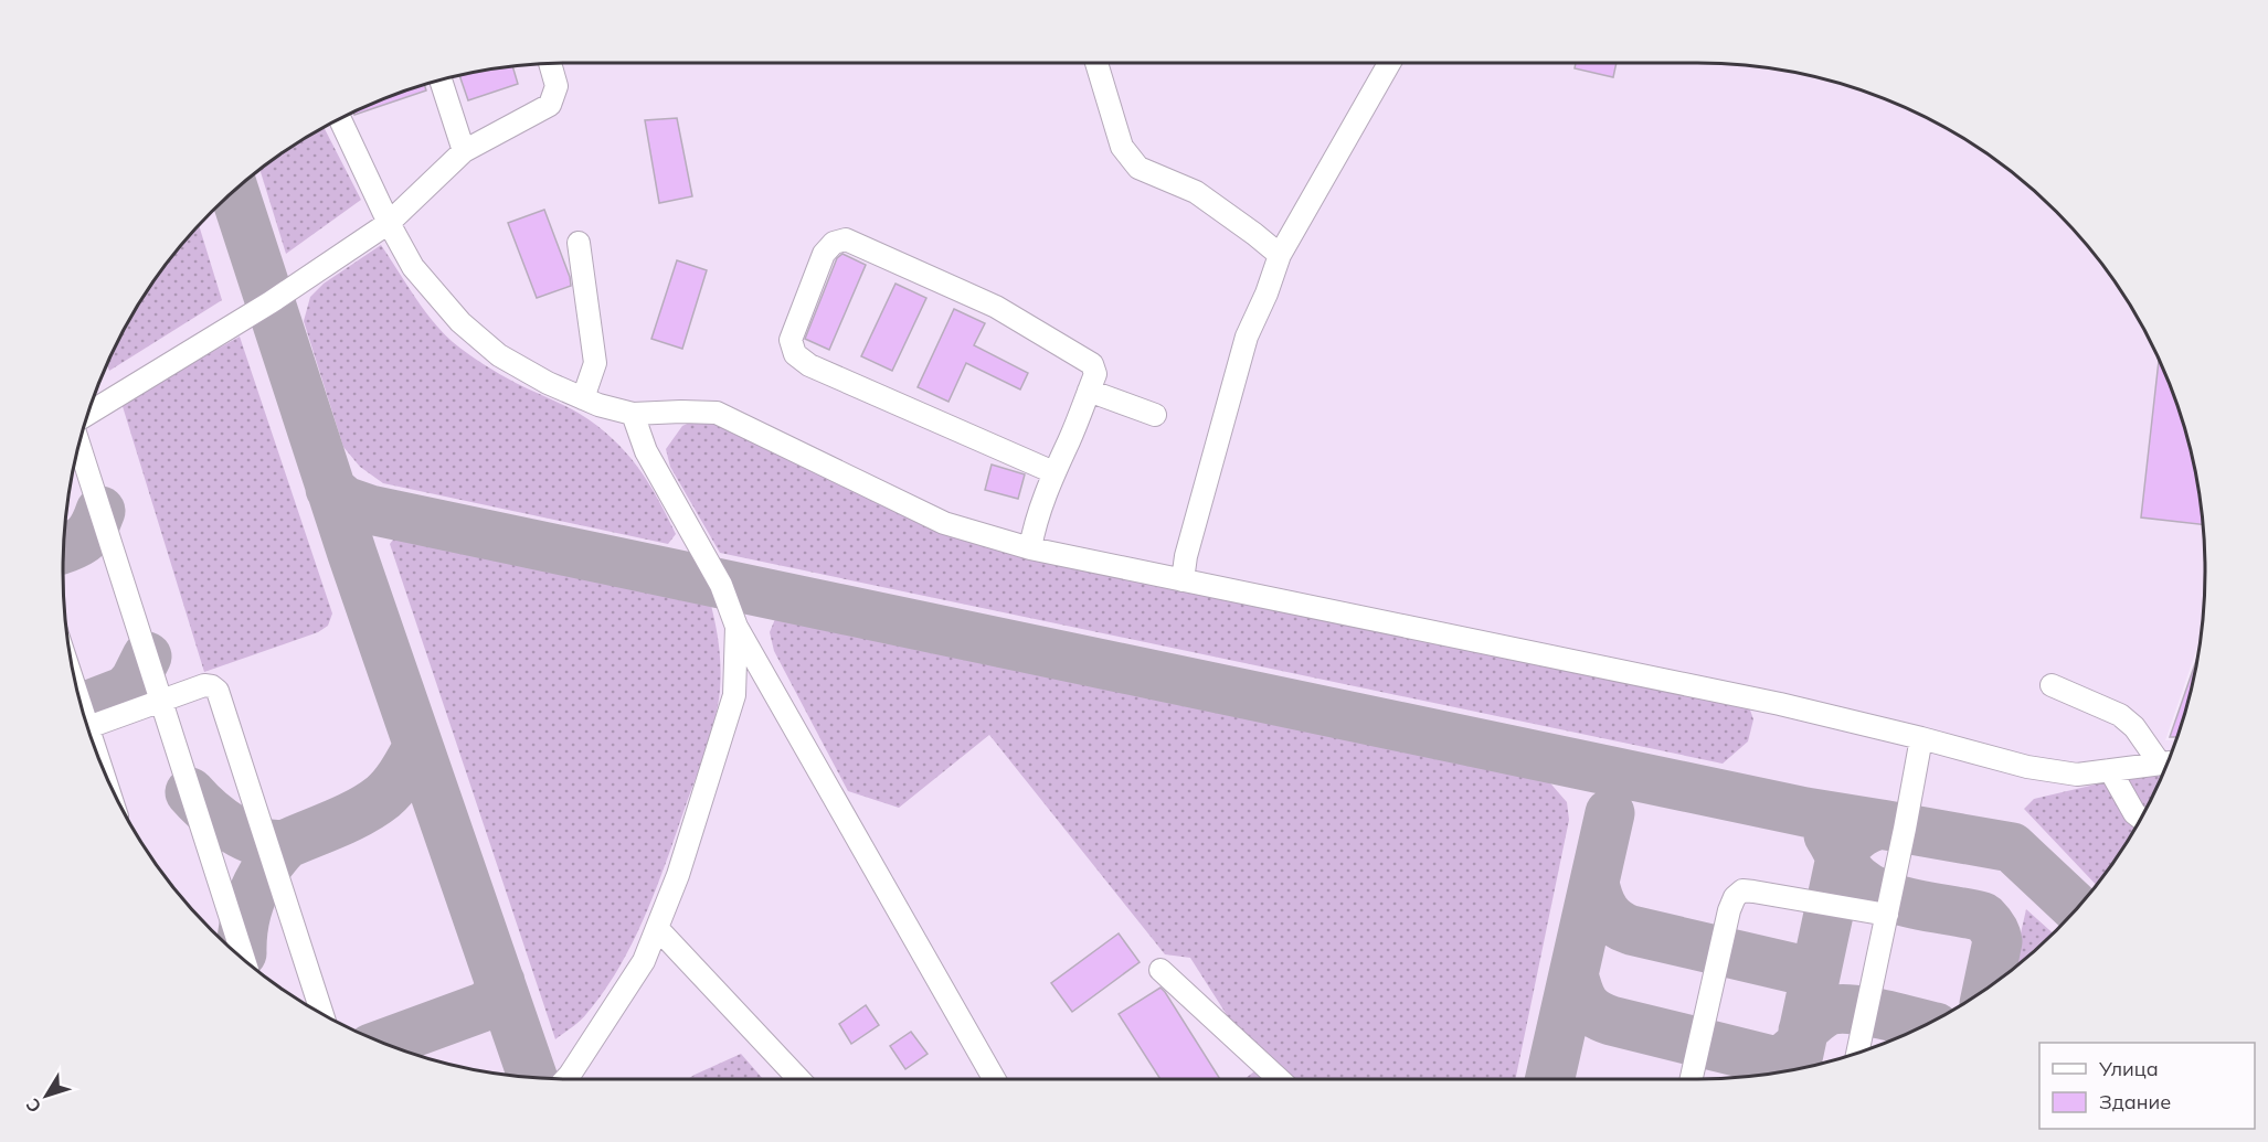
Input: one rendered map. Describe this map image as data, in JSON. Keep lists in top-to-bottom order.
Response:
{
  "legend": ["Улица", "Здание"],
  "north": "bottom left"
}
